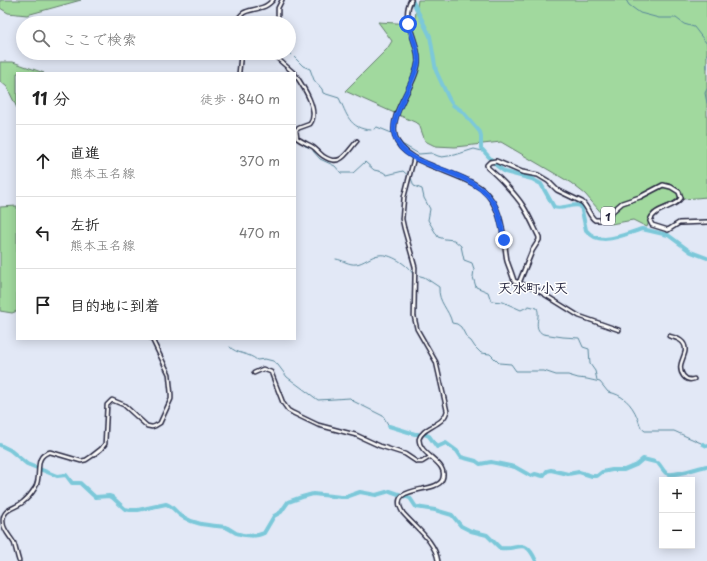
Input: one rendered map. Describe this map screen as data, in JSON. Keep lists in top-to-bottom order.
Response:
{
  "streets": {
    "main road": ["1"]
  },
  "districts": ["天水町小天"],
  "page": {
    "search": "ここで検索",
    "heading": ["11 分", "徒歩 · 840 m"],
    "list": [
      ["直進", "熊本玉名線", "370 m"],
      ["左折", "熊本玉名線", "470 m"],
      "目的地に到着"
    ],
    "map_buttons": ["+", "−"]
  }
}
